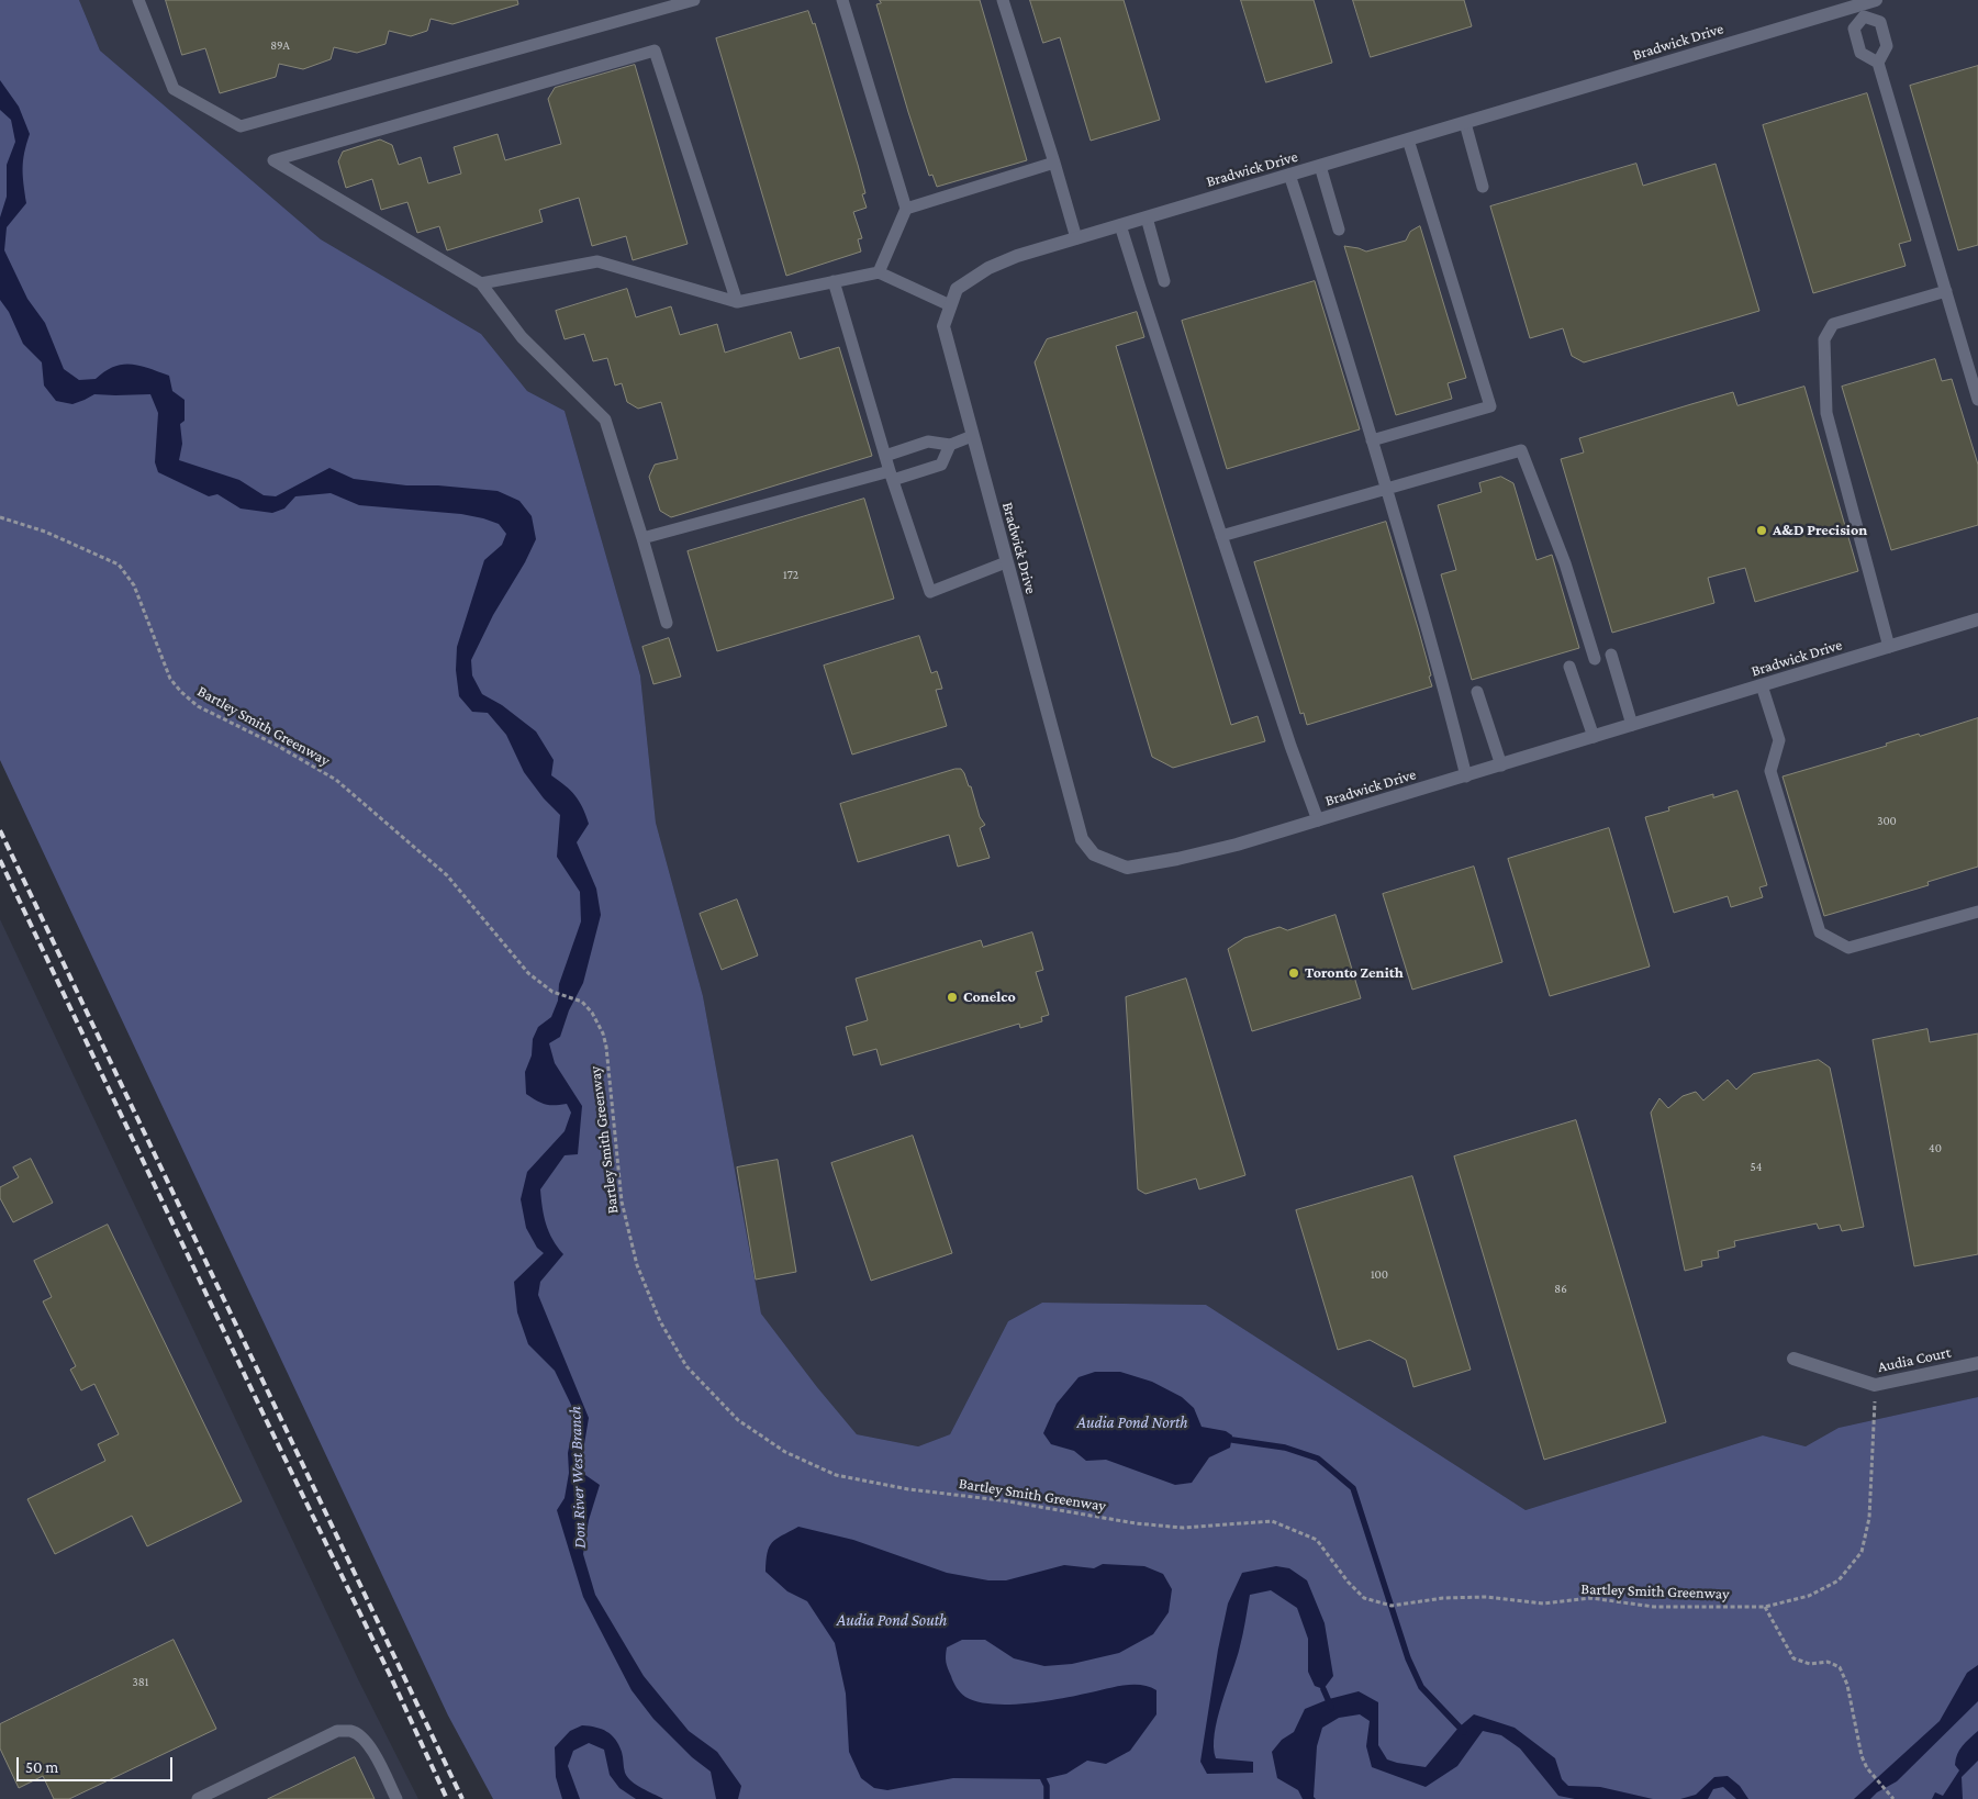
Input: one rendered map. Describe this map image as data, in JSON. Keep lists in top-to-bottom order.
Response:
{
  "streets": {
    "street": ["Bradwick Drive", "Audia Court"],
    "path": ["Bartley Smith Greenway"]
  },
  "crossings": [
    ["Bartley Smith Greenway", "Audia Court"]
  ],
  "water": ["Audia Pond North", "Don River West Branch", "Audia Pond South"],
  "places": ["A&D Precision", "Toronto Zenith", "Conelco"],
  "house_numbers": [
    "89A",
    "172",
    "300",
    "40",
    "54",
    "100",
    "86",
    "381"
  ],
  "scale_bar": "50 m"
}
